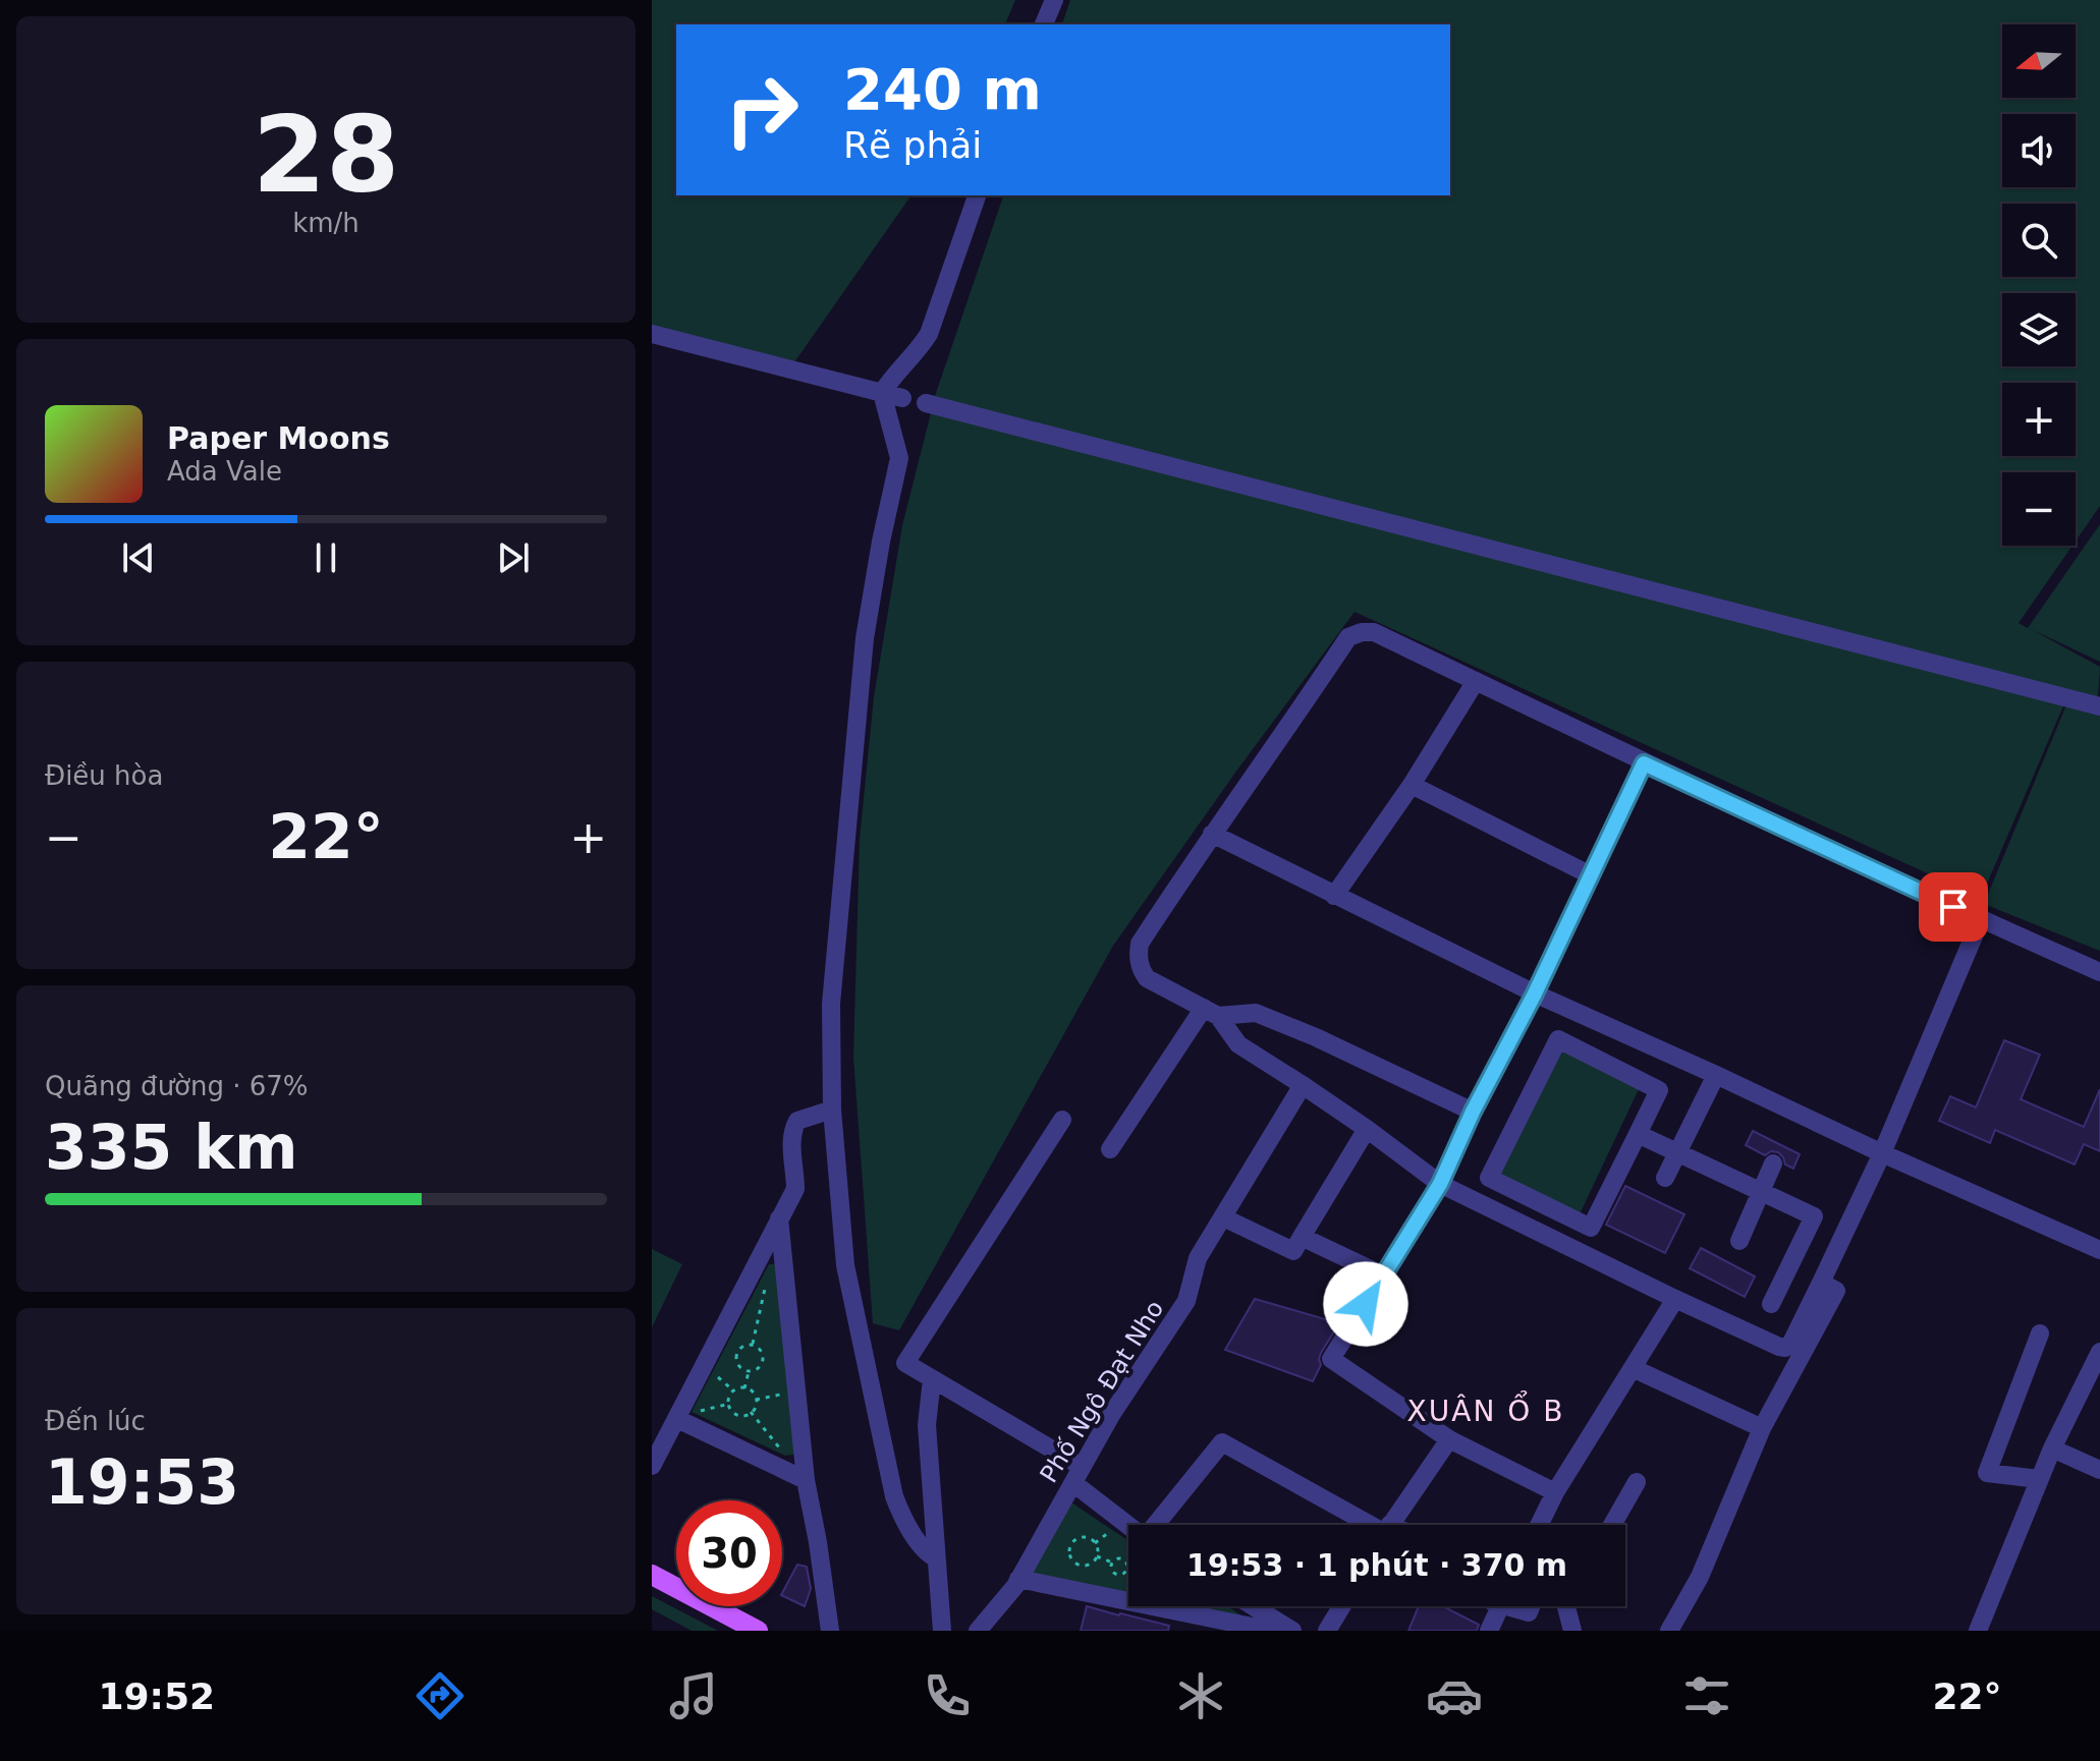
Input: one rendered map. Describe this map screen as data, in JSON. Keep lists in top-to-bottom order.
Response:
{
  "streets": {
    "street": ["Phố Ngô Đạt Nho"]
  },
  "districts": ["XUÂN Ổ B"],
  "north": "left",
  "page": {
    "tile": [
      ["28", "km/h"],
      "Điều hòa",
      ["Quãng đường · 67%", "335 km"],
      ["Đến lúc", "19:53"]
    ],
    "map_buttons": ["+", "−"],
    "turn": ["240 m", "Rẽ phải"],
    "song": ["Paper Moons", "Ada Vale"],
    "heat": ["−", "22°", "+"],
    "limit": "30",
    "trip": "19:53 · 1 phút · 370 m",
    "tabs": ["19:52", "22°"]
  }
}
